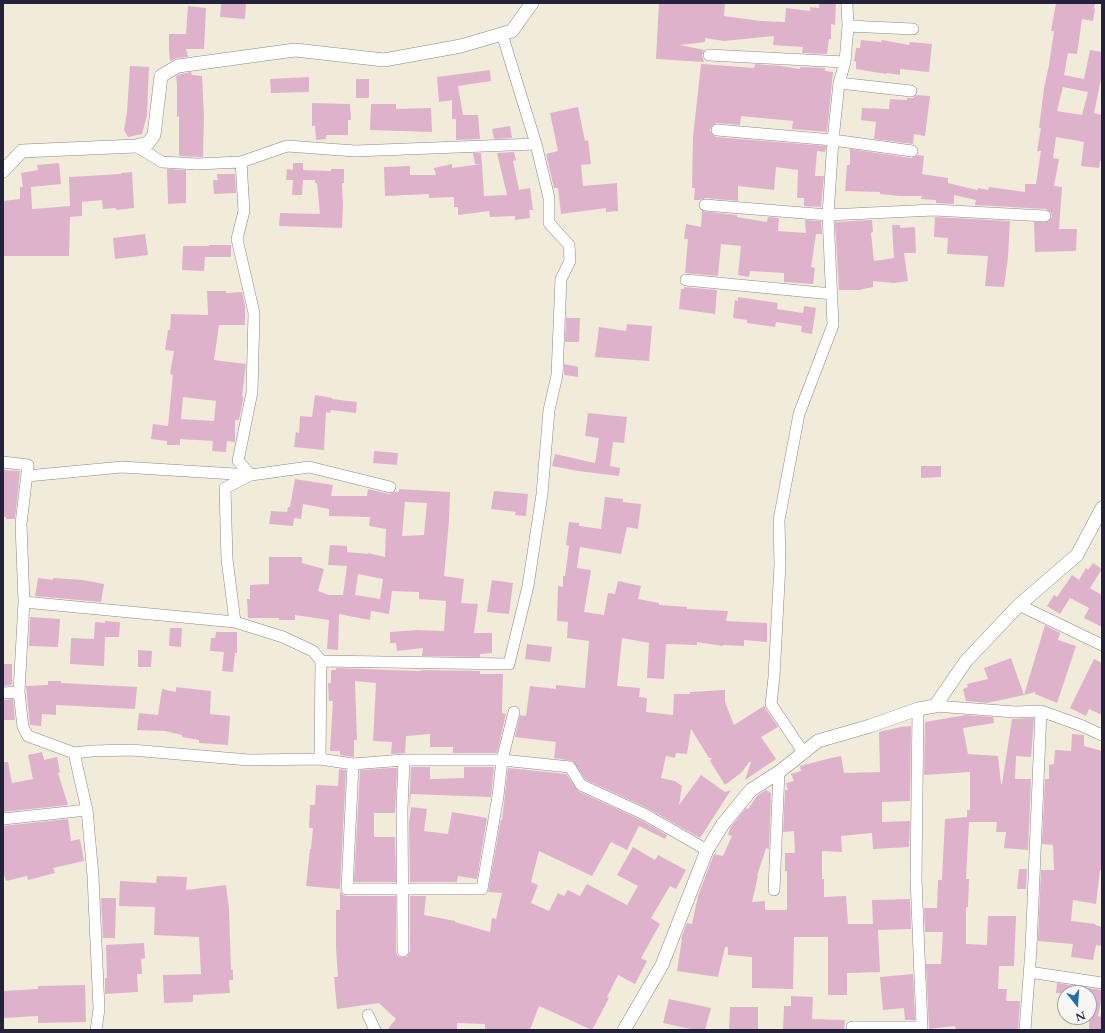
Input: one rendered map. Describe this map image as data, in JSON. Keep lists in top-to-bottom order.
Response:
{
  "north": "bottom"
}
